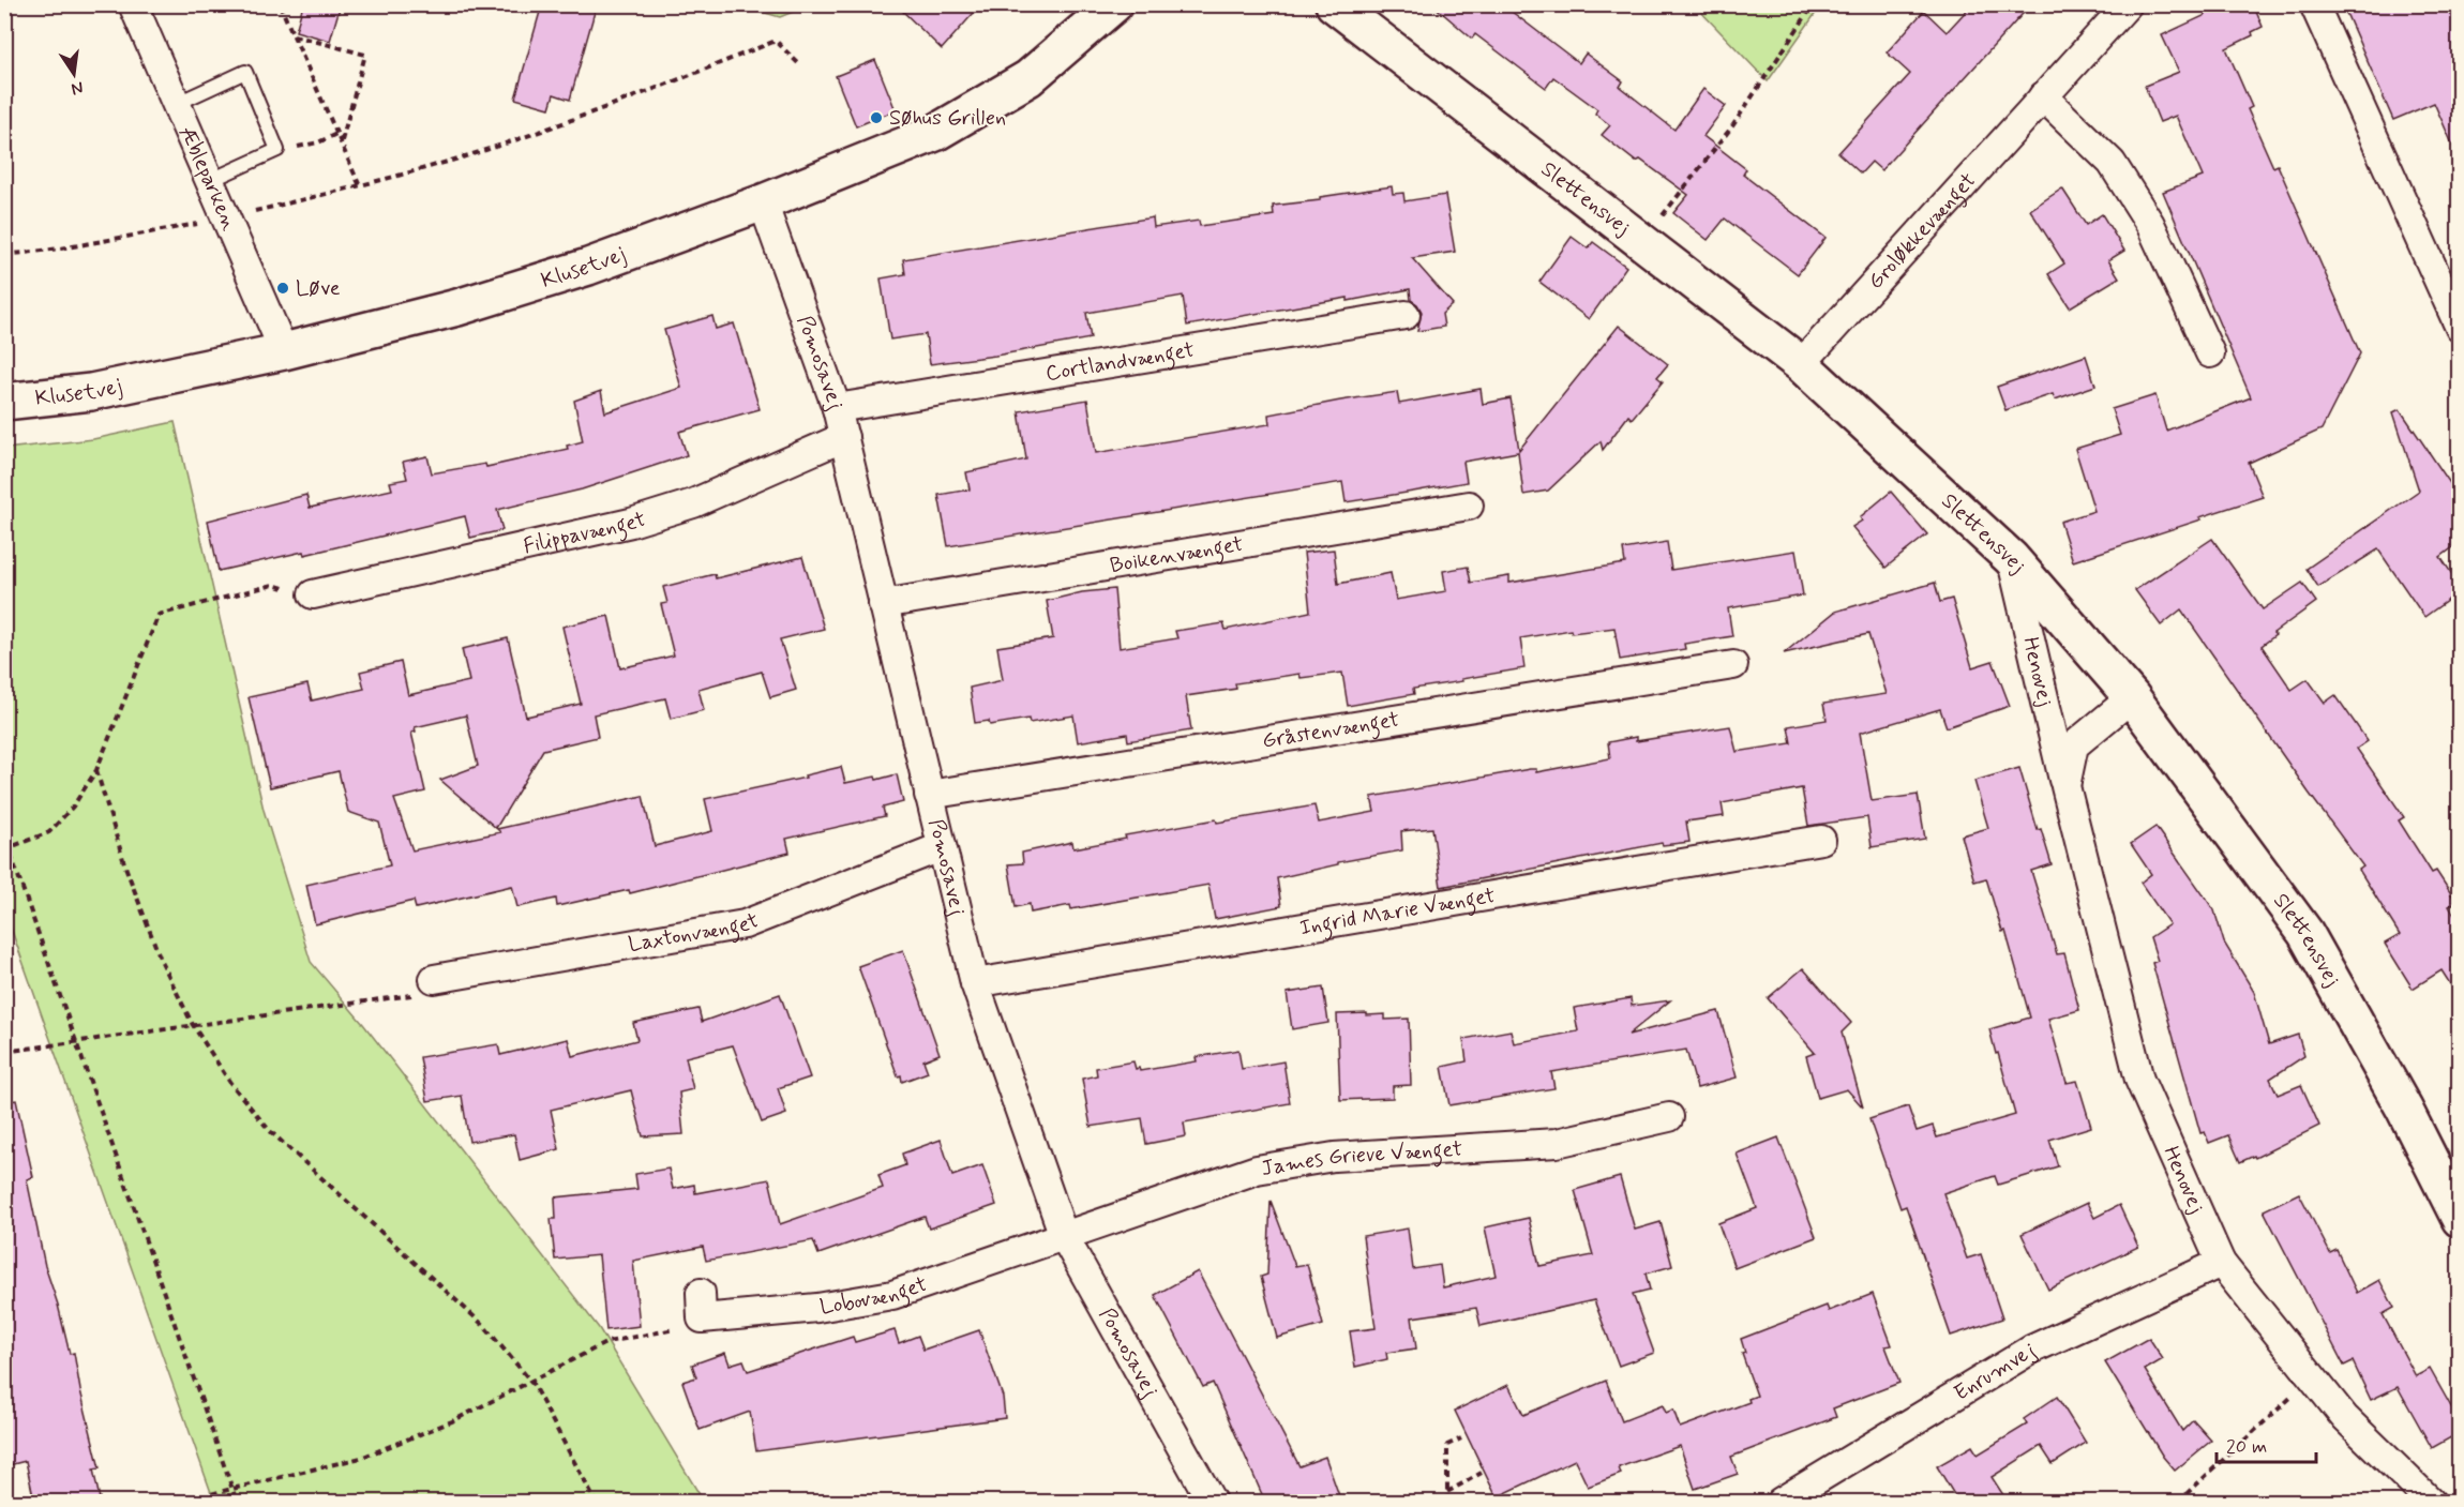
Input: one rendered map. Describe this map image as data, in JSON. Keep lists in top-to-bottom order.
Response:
{
  "streets": {
    "street": [
      "Æbleparken",
      "Slettensvej",
      "Groløkkevænget",
      "Klusetvej",
      "Cortlandvænget",
      "Pomosavej",
      "Filippavænget",
      "Boikenvænget",
      "Henovej",
      "Gråstenvænget",
      "Ingrid Marie Vænget",
      "Laxtonvænget",
      "James Grieve Vænget",
      "Lobovænget",
      "Enrumvej"
    ]
  },
  "crossings": [
    ["Æbleparken", "Klusetvej"],
    ["Slettensvej", "Groløkkevænget"],
    ["Slettensvej", "Henovej"],
    ["Klusetvej", "Pomosavej"],
    ["Cortlandvænget", "Pomosavej"],
    ["Pomosavej", "Filippavænget"],
    ["Pomosavej", "Boikenvænget"],
    ["Pomosavej", "Gråstenvænget"],
    ["Pomosavej", "Ingrid Marie Vænget"],
    ["Pomosavej", "Laxtonvænget"],
    ["Pomosavej", "James Grieve Vænget"],
    ["Pomosavej", "Lobovænget"],
    ["Henovej", "Enrumvej"],
    ["James Grieve Vænget", "Lobovænget"]
  ],
  "places": ["Søhus Grillen", "Løve"],
  "scale_bar": "20 m",
  "north": "bottom"
}
